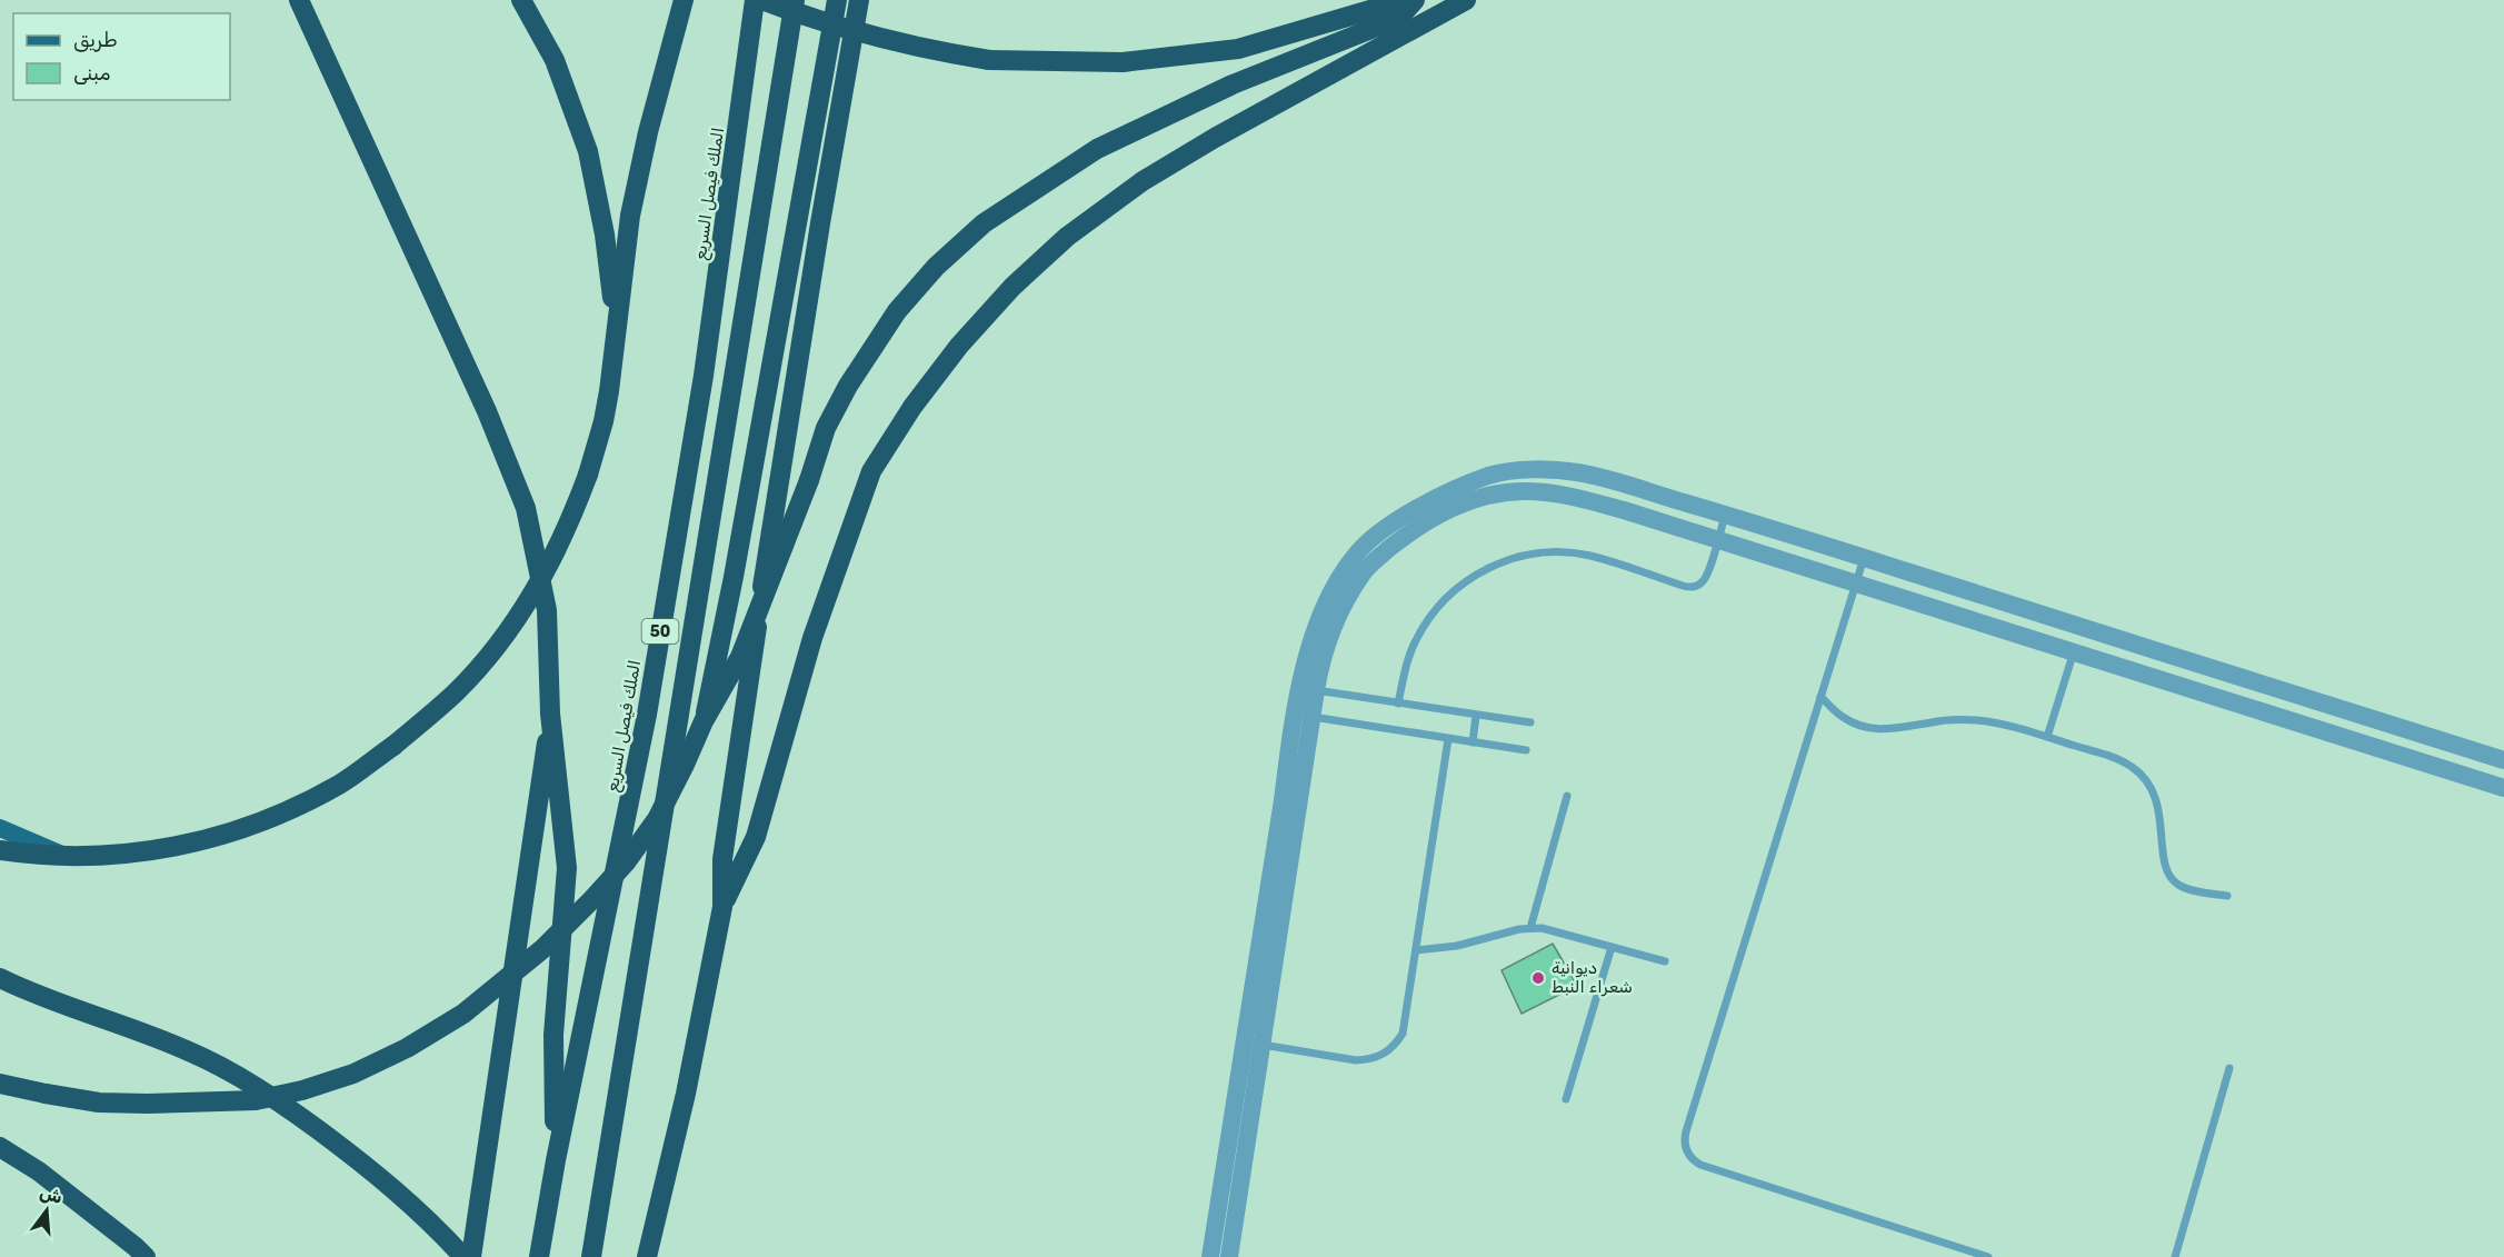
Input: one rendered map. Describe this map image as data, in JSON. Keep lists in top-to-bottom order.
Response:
{
  "streets": {
    "highway": ["الملك فيصل السريع", "50"]
  },
  "places": ["ديوانية شعراء النبط"],
  "legend": ["طريق", "مبنى"],
  "north": "top"
}
